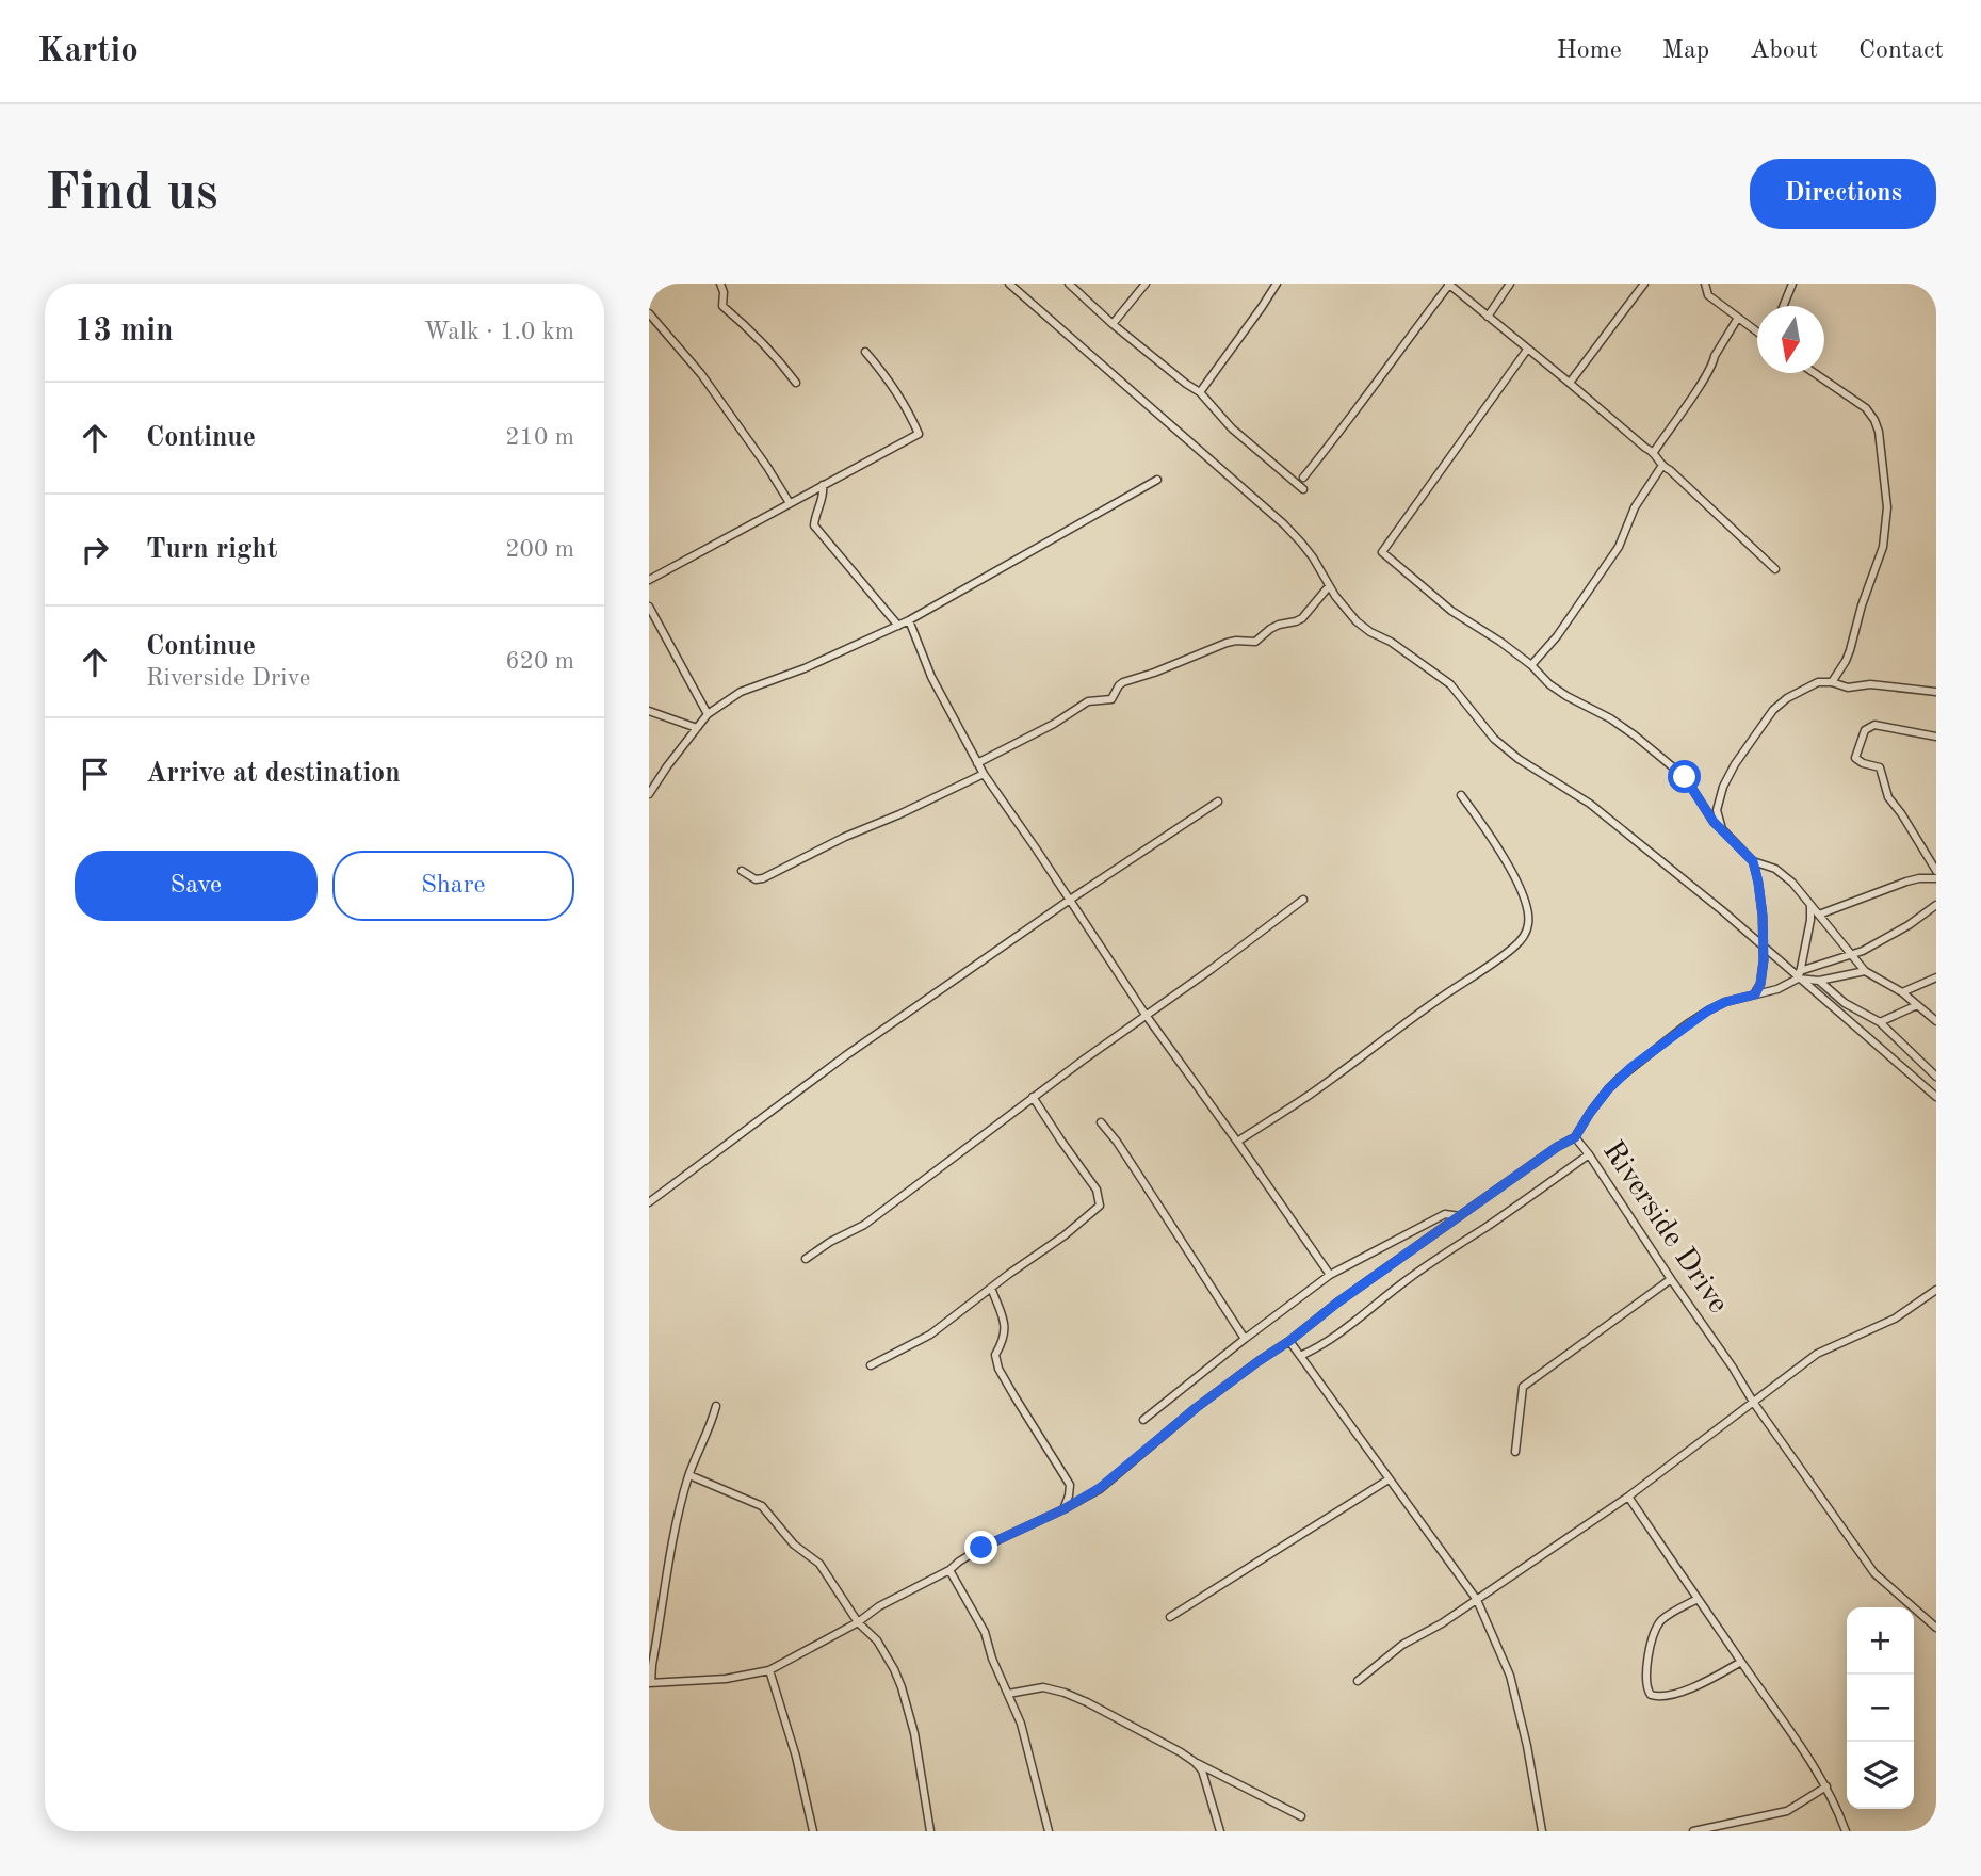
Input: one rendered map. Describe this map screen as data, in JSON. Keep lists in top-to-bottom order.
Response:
{
  "streets": {
    "street": ["Riverside Drive"]
  },
  "north": "bottom",
  "page": {
    "header": "Kartio",
    "nav": [
      "Home",
      "Map",
      "About",
      "Contact"
    ],
    "buttons": [
      "Directions",
      ["Save", "Share"]
    ],
    "title": "Find us",
    "heading": ["13 min", "Walk · 1.0 km"],
    "list": [
      ["Continue", "210 m"],
      ["Turn right", "200 m"],
      ["Continue", "Riverside Drive", "620 m"],
      "Arrive at destination"
    ],
    "map_buttons": ["+", "−"]
  }
}
